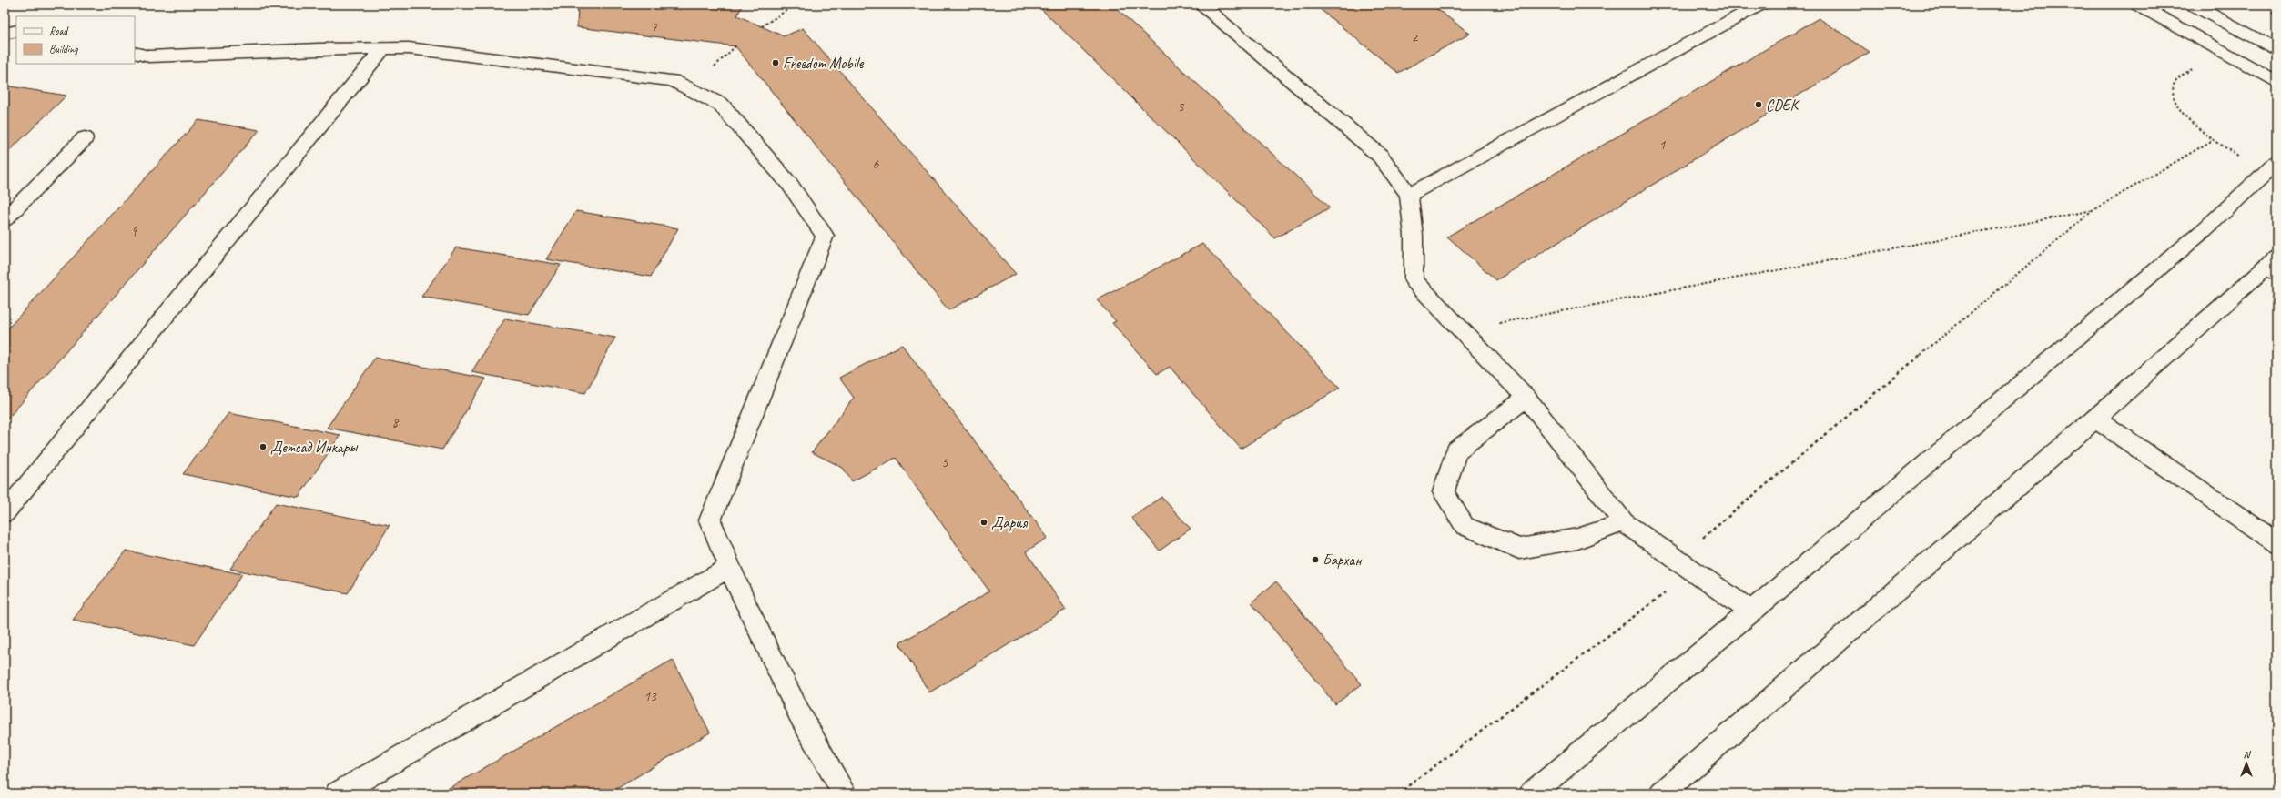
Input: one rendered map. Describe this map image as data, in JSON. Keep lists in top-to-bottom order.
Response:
{
  "places": [
    "Freedom Mobile",
    "CDEK",
    "Детсад Инкары",
    "Дария",
    "Бархан"
  ],
  "house_numbers": [
    "7",
    "2",
    "3",
    "1",
    "6",
    "9",
    "8",
    "5",
    "13"
  ],
  "legend": ["Road", "Building"],
  "north": "top"
}
